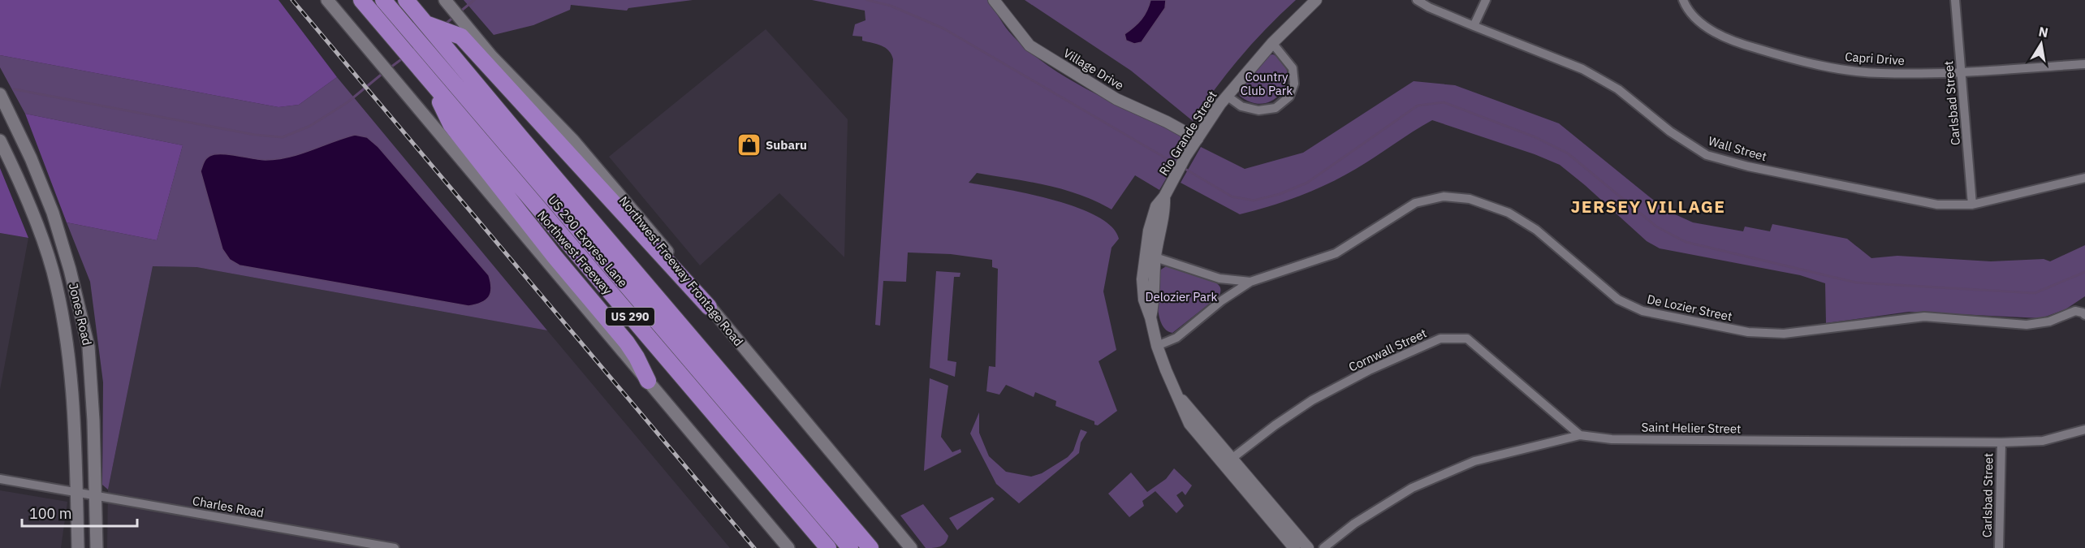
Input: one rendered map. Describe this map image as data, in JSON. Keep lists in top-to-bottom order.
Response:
{
  "streets": {
    "highway": ["US 290 Express Lane", "Northwest Freeway", "US 290"],
    "main road": ["Northwest Freeway Frontage Road", "Jones Road"],
    "street": [
      "Capri Drive",
      "Village Drive",
      "Carlsbad Street",
      "Rio Grande Street",
      "Wall Street",
      "De Lozier Street",
      "Cornwall Street",
      "Saint Helier Street",
      "Charles Road"
    ]
  },
  "crossings": [
    ["Capri Drive", "Carlsbad Street"],
    ["Village Drive", "Rio Grande Street"],
    ["Carlsbad Street", "Wall Street"],
    ["Carlsbad Street", "Saint Helier Street"],
    ["Rio Grande Street", "De Lozier Street"],
    ["Rio Grande Street", "Cornwall Street"],
    ["Jones Road", "Charles Road"],
    ["Cornwall Street", "Saint Helier Street"]
  ],
  "districts": ["JERSEY VILLAGE"],
  "parks": ["Country Club Park", "Delozier Park"],
  "places": {
    "shop": ["Subaru"]
  },
  "scale_bar": "100 m",
  "north": "top"
}
